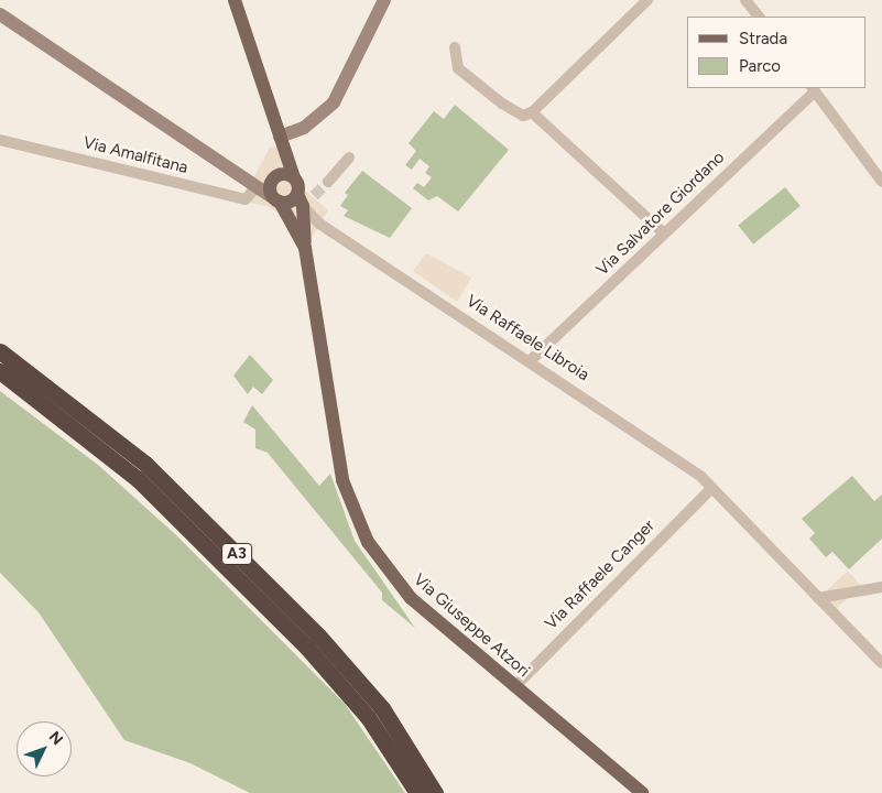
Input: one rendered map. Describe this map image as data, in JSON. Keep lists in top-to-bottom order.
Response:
{
  "streets": {
    "highway": ["A3"],
    "main road": ["Via Giuseppe Atzori"],
    "street": [
      "Via Amalfitana",
      "Via Salvatore Giordano",
      "Via Raffaele Libroia",
      "Via Raffaele Canger"
    ]
  },
  "crossings": [
    ["Via Salvatore Giordano", "Via Raffaele Libroia"],
    ["Via Raffaele Libroia", "Via Raffaele Canger"],
    ["Via Raffaele Libroia", "Via Giuseppe Atzori"],
    ["Via Raffaele Canger", "Via Giuseppe Atzori"]
  ],
  "legend": ["Strada", "Parco"],
  "north": "top right"
}
